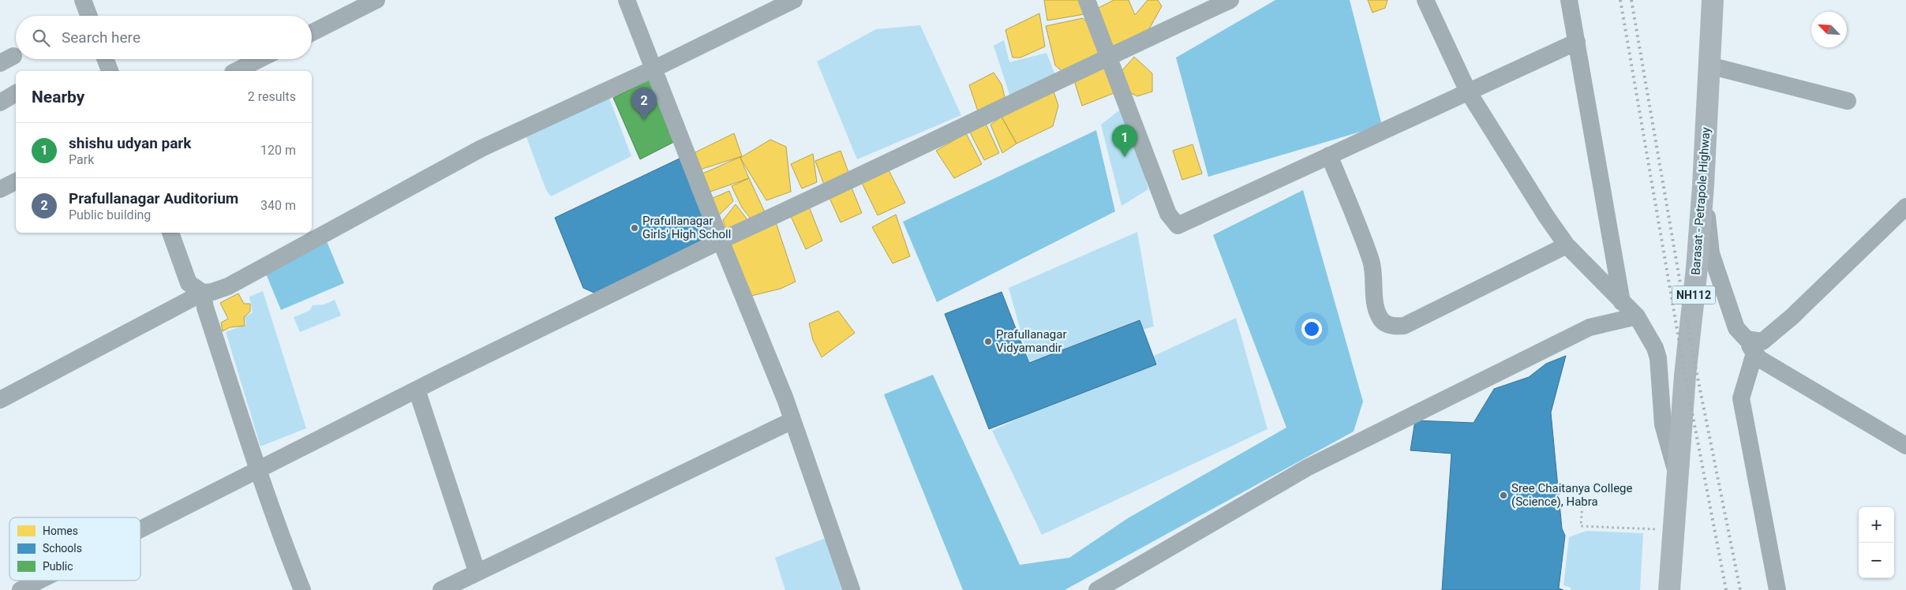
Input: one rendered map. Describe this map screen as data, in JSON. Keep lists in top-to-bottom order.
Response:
{
  "streets": {
    "highway": ["Barasat - Petrapole Highway", "NH112"]
  },
  "places": ["Prafullanagar Girls' High Scholl", "Prafullanagar Vidyamandir", "Sree Chaitanya College (Science), Habra"],
  "legend": ["Homes", "Schools", "Public"],
  "north": "top left",
  "page": {
    "search": "Search here",
    "heading": ["Nearby", "2 results"],
    "pins": ["2", "1"],
    "list": [
      {
        "mark": "1",
        "name": "shishu udyan park",
        "note": "Park",
        "value": "120 m"
      },
      {
        "mark": "2",
        "name": "Prafullanagar Auditorium",
        "note": "Public building",
        "value": "340 m"
      }
    ],
    "map_buttons": ["+", "−"]
  }
}
